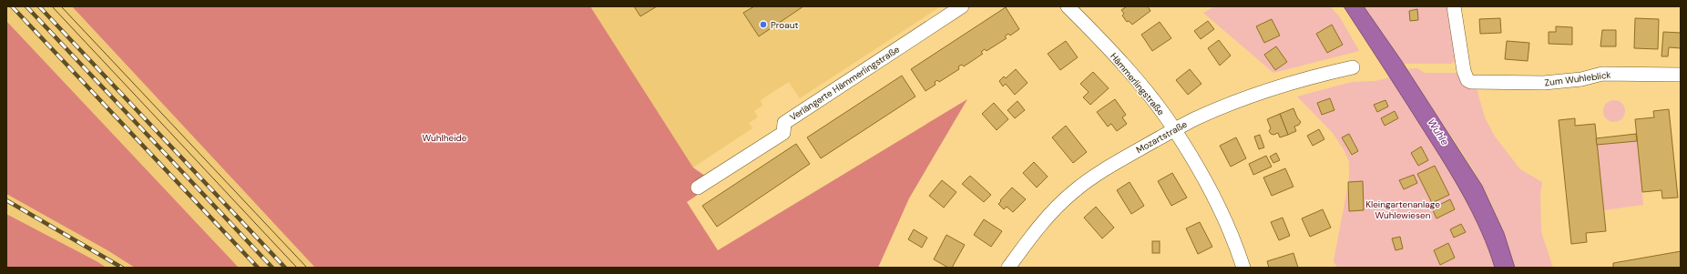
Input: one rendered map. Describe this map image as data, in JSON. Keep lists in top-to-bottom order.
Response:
{
  "streets": {
    "street": [
      "Zum Wuhleblick",
      "Verlängerte Hämmerlingstraße",
      "Hämmerlingstraße",
      "Mozartstraße"
    ]
  },
  "crossings": [
    ["Hämmerlingstraße", "Mozartstraße"]
  ],
  "water": ["Wuhle"],
  "parks": ["Wuhlheide", "Kleingartenanlage Wuhlewiesen"],
  "places": ["Proaut"]
}
